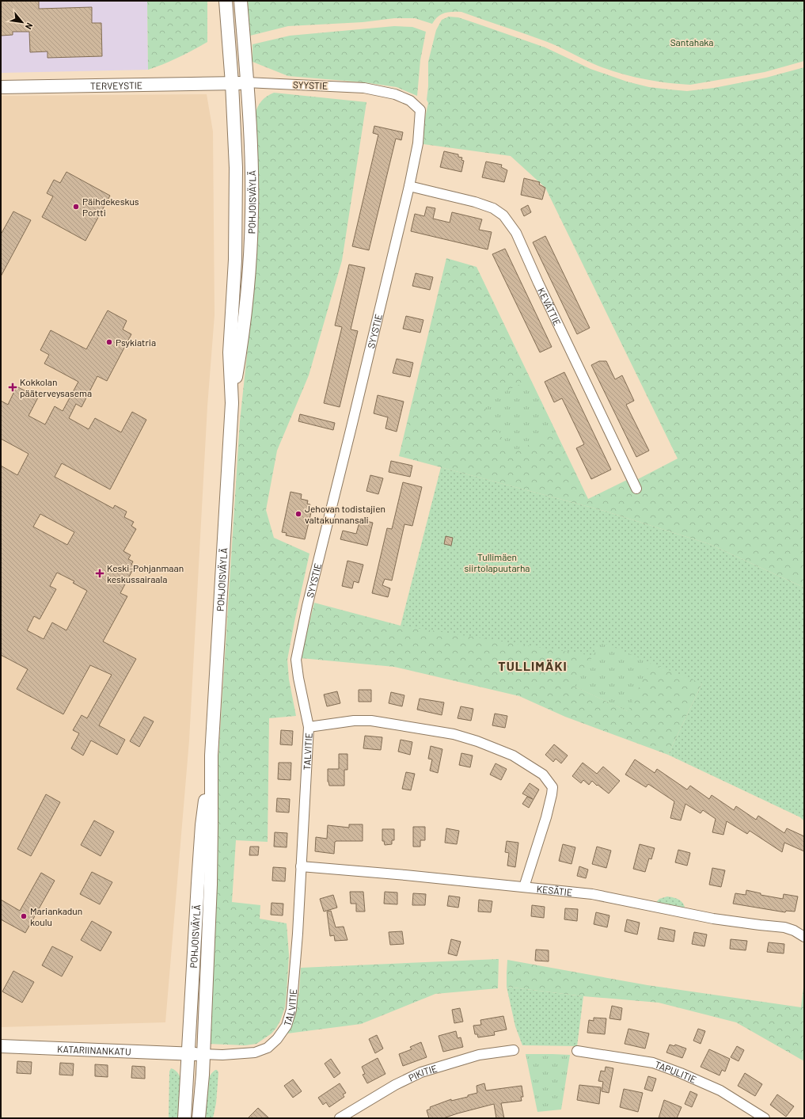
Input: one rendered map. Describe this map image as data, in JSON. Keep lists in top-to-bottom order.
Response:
{
  "streets": {
    "main road": ["TERVEYSTIE", "POHJOISVÄYLÄ", "KATARIINANKATU"],
    "street": [
      "SYYSTIE",
      "KEVÄTTIE",
      "TALVITIE",
      "KESÄTIE",
      "TAPULITIE",
      "PIKITIE"
    ]
  },
  "crossings": [
    ["TERVEYSTIE", "SYYSTIE"],
    ["TERVEYSTIE", "POHJOISVÄYLÄ"],
    ["SYYSTIE", "POHJOISVÄYLÄ"],
    ["SYYSTIE", "KEVÄTTIE"],
    ["SYYSTIE", "TALVITIE"],
    ["POHJOISVÄYLÄ", "TALVITIE"],
    ["POHJOISVÄYLÄ", "KATARIINANKATU"],
    ["TALVITIE", "KESÄTIE"],
    ["TALVITIE", "KATARIINANKATU"]
  ],
  "districts": ["TULLIMÄKI"],
  "parks": ["Santahaka", "Tullimäen siirtolapuutarha"],
  "places": {
    "other": [
      "Päihdekeskus Portti",
      "Psykiatria",
      "Jehovan todistajien valtakunnansali",
      "Mariankadun koulu"
    ],
    "health": ["Kokkolan pääterveysasema", "Keski-Pohjanmaan keskussairaala"]
  },
  "north": "bottom right"
}
